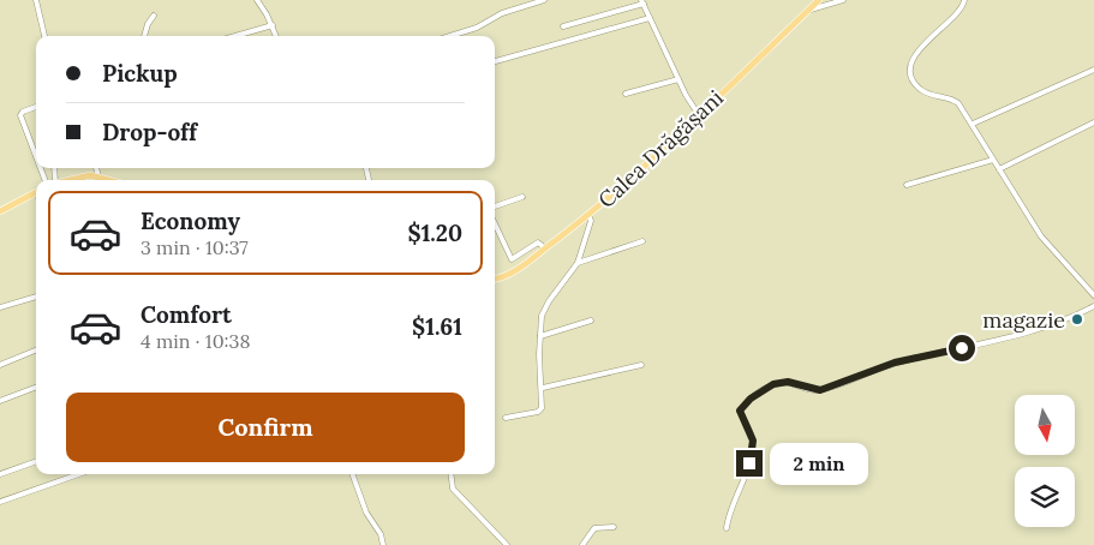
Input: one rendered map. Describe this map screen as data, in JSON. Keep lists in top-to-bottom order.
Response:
{
  "streets": {
    "main road": ["Calea Drăgășani"]
  },
  "places": ["magazie"],
  "north": "bottom",
  "page": {
    "banner": ["Pickup", "Drop-off"],
    "list": [
      {
        "name": "Economy",
        "note": "3 min · 10:37",
        "value": "$1.20"
      },
      {
        "name": "Comfort",
        "note": "4 min · 10:38",
        "value": "$1.61"
      }
    ],
    "buttons": "Confirm",
    "bubble": "2 min"
  }
}
